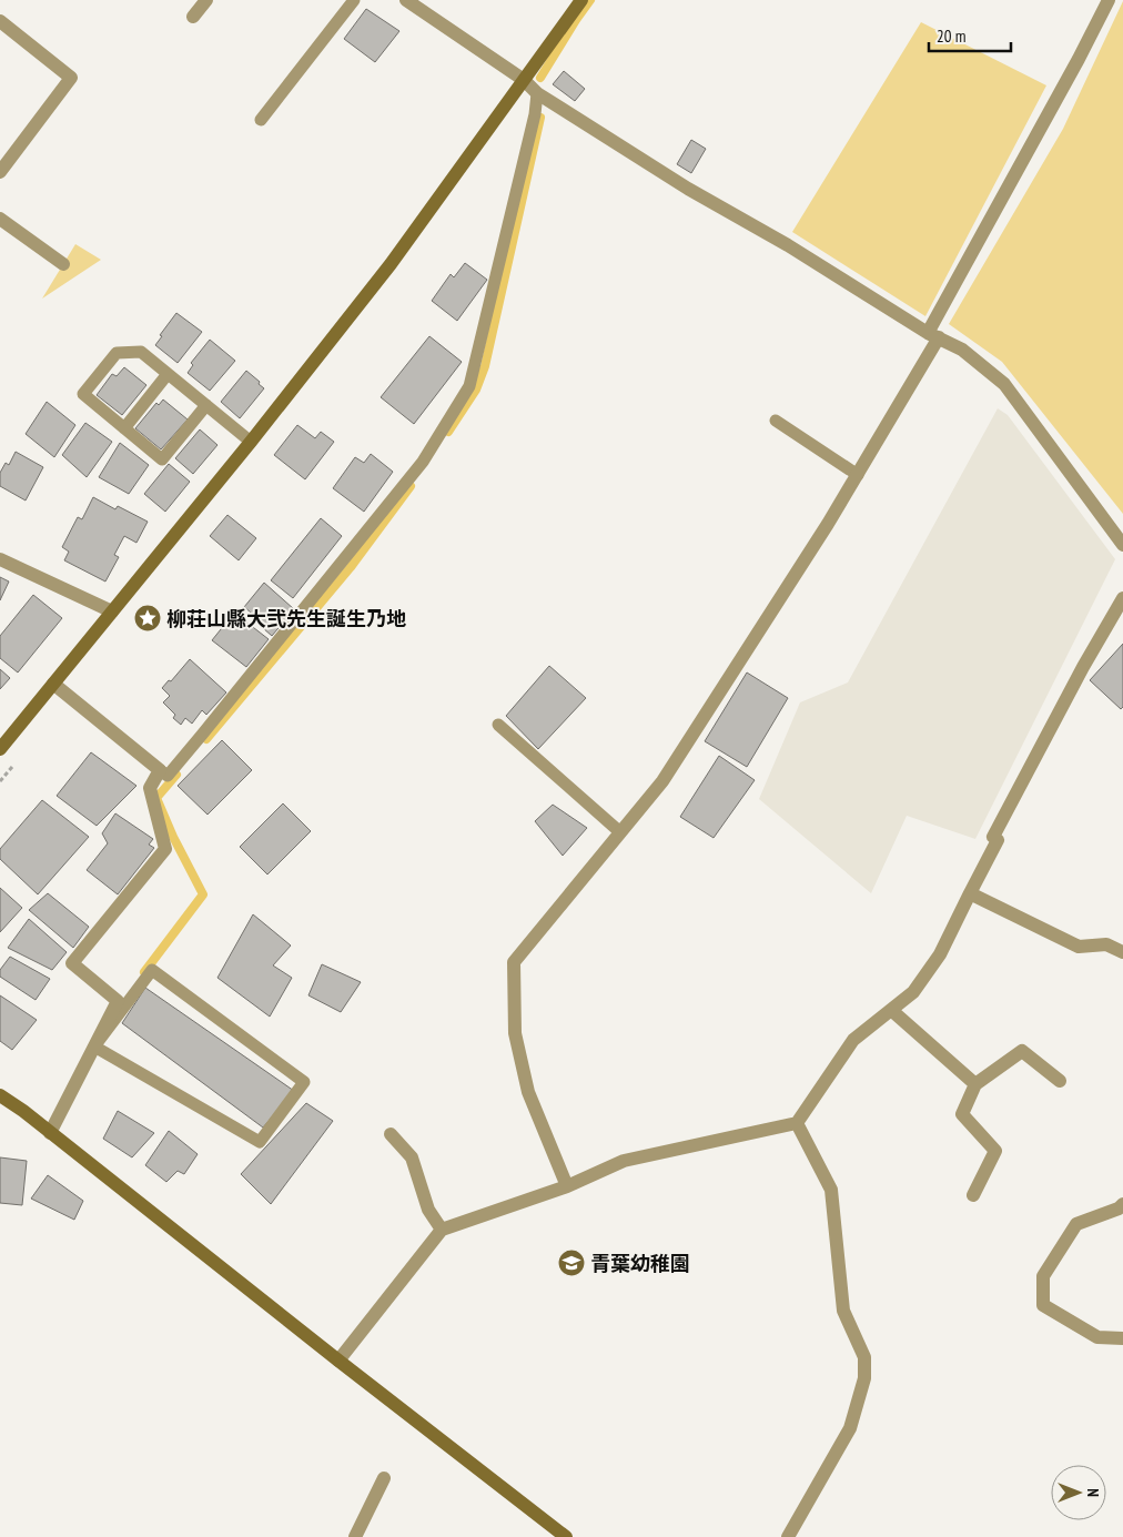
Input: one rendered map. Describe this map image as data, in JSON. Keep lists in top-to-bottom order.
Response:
{
  "places": {
    "place": ["柳荘山縣大弐先生誕生乃地"],
    "school or university": ["青葉幼稚園"]
  },
  "scale_bar": "20 m",
  "north": "right"
}
